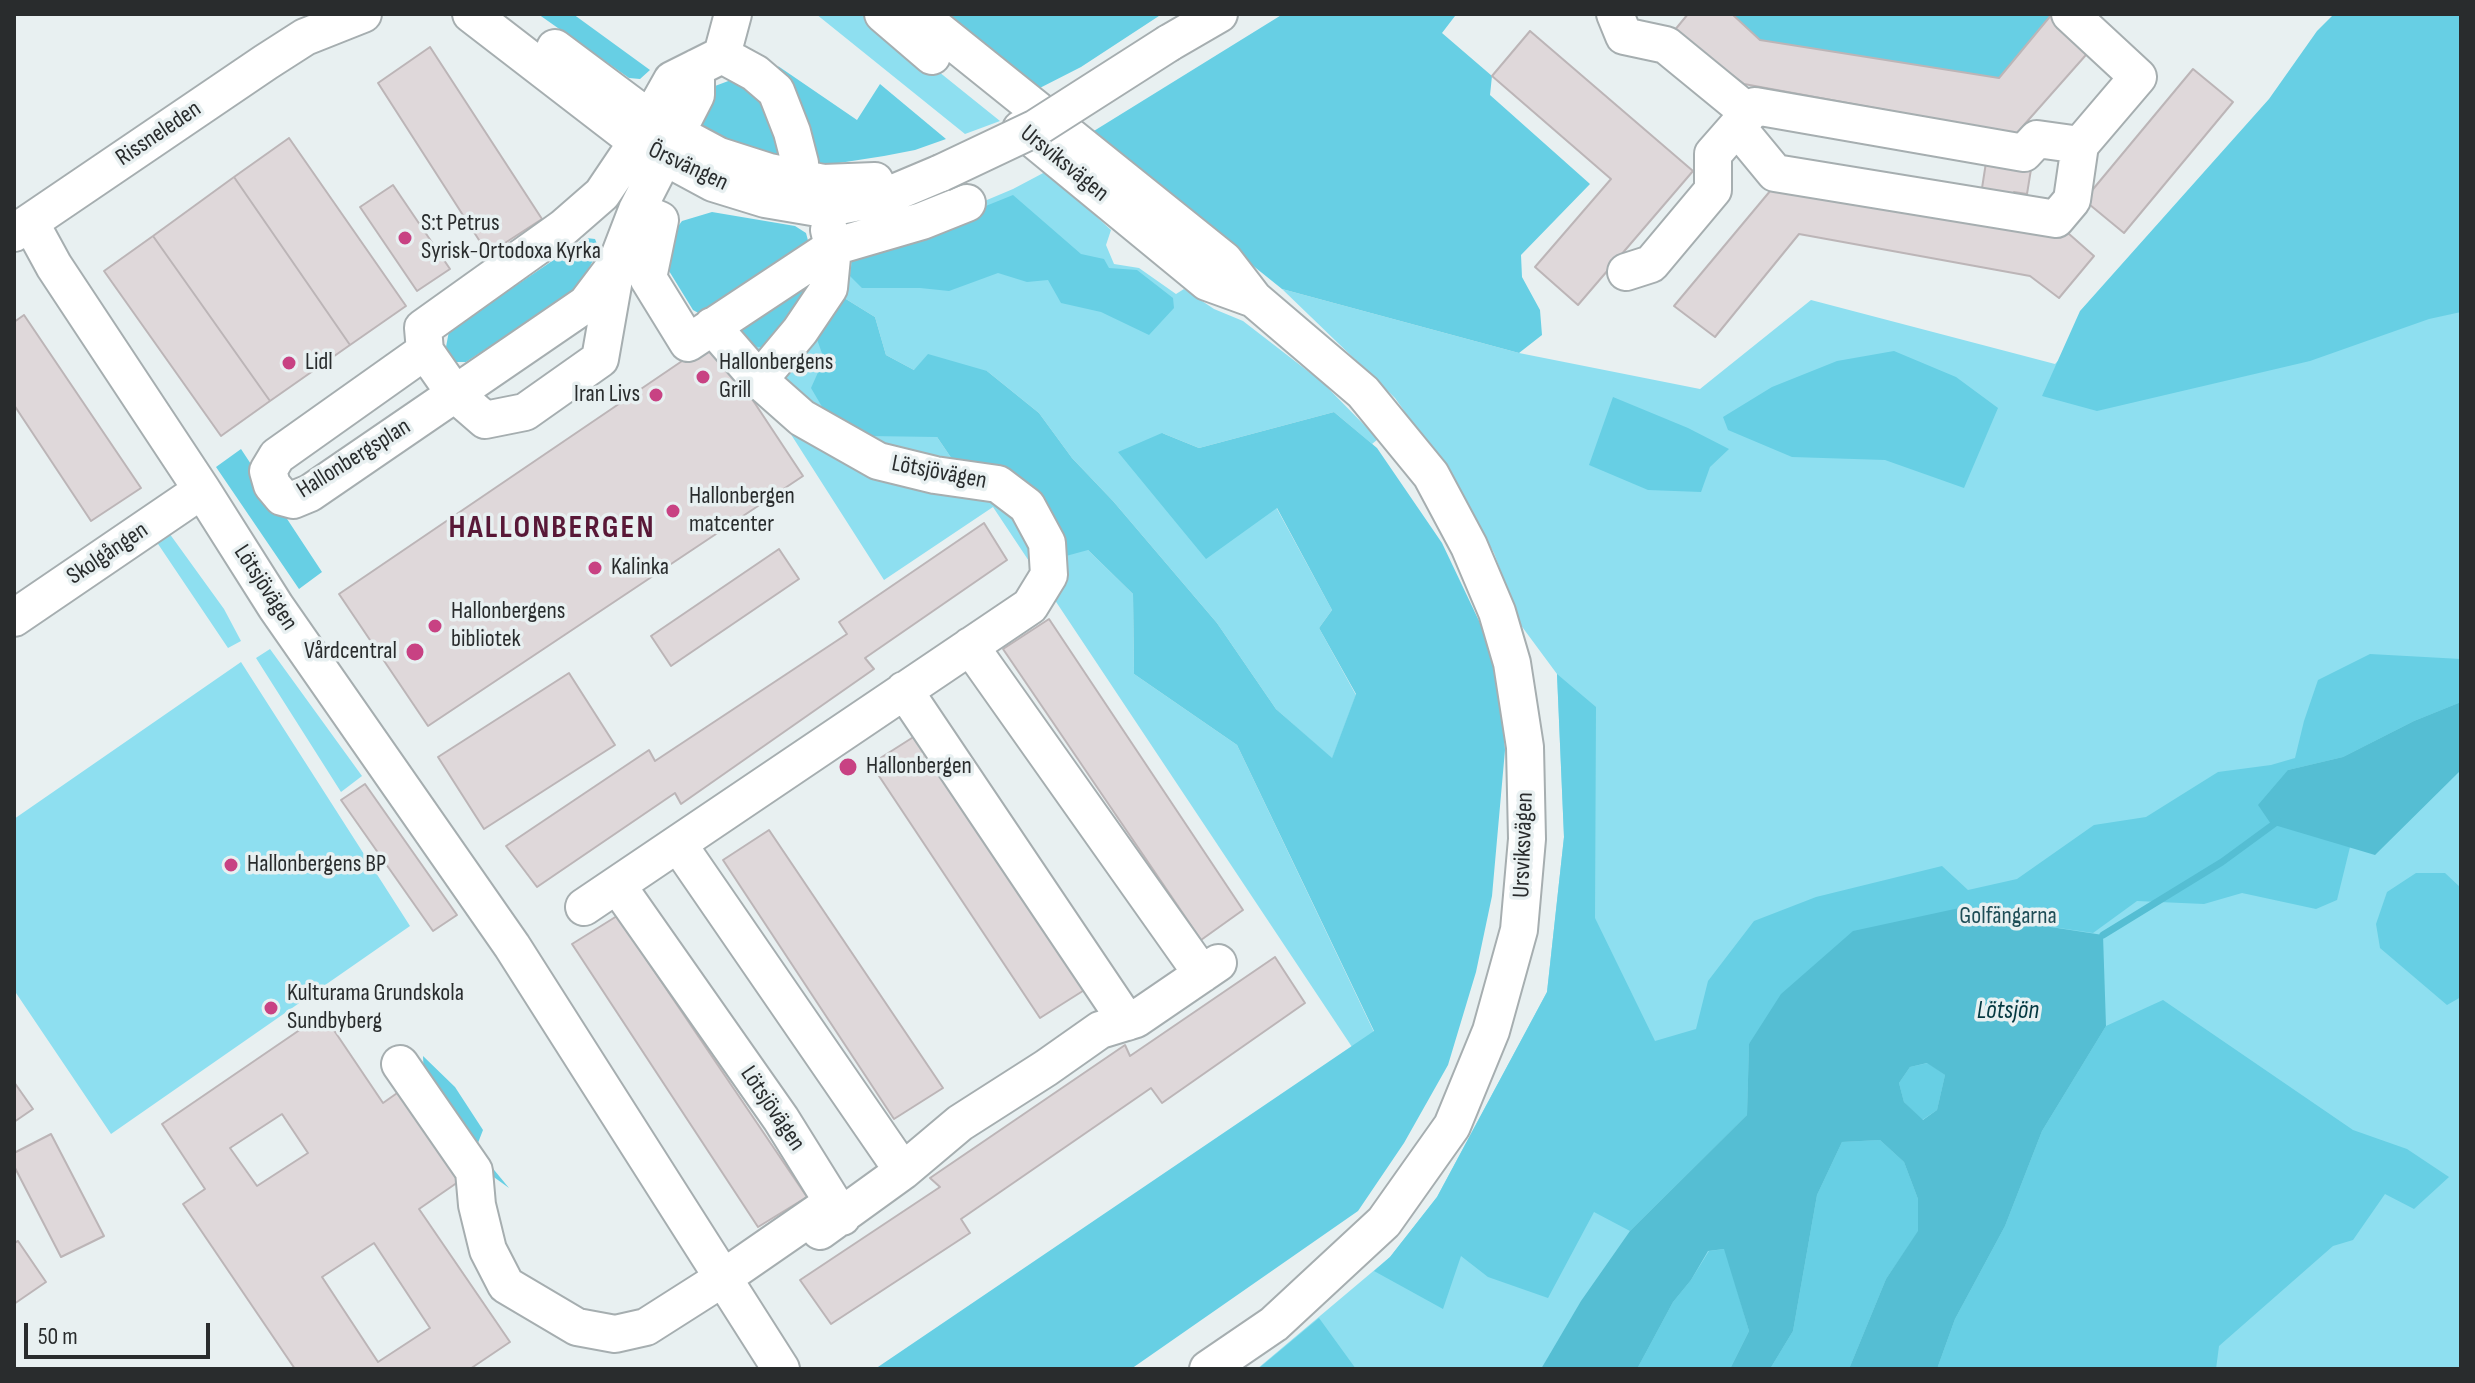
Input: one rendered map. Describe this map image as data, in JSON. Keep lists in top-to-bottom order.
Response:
{
  "streets": {
    "street": [
      "Rissneleden",
      "Ursviksvägen",
      "Örsvängen",
      "Hallonbergsplan",
      "Lötsjövägen",
      "Skolgången"
    ]
  },
  "crossings": [
    ["Rissneleden", "Lötsjövägen"],
    ["Örsvängen", "Hallonbergsplan"],
    ["Lötsjövägen", "Skolgången"]
  ],
  "districts": ["HALLONBERGEN"],
  "water": ["Lötsjön"],
  "parks": ["Golfängarna"],
  "places": [
    "S:t Petrus Syrisk-Ortodoxa Kyrka",
    "Lidl",
    "Hallonbergens Grill",
    "Iran Livs",
    "Hallonbergen matcenter",
    "Kalinka",
    "Hallonbergens bibliotek",
    "Vårdcentral",
    "Hallonbergen",
    "Hallonbergens BP",
    "Kulturama Grundskola Sundbyberg"
  ],
  "scale_bar": "50 m"
}
